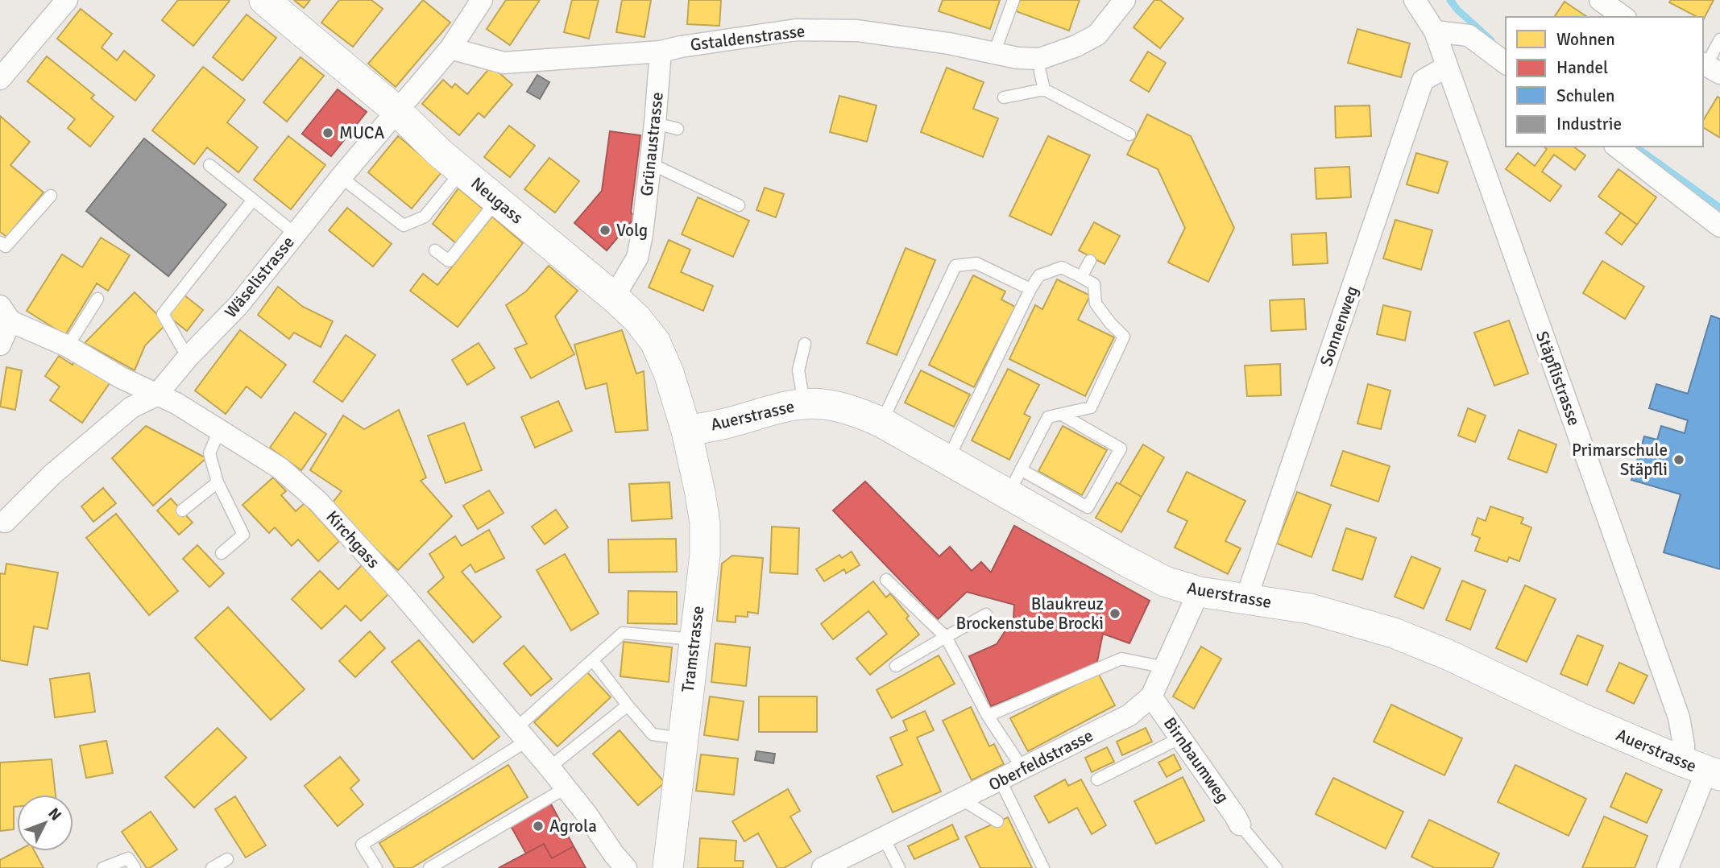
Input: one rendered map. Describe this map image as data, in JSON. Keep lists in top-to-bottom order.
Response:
{
  "streets": {
    "main road": ["Neugass", "Auerstrasse", "Tramstrasse"],
    "street": [
      "Gstaldenstrasse",
      "Grünaustrasse",
      "Wäselistrasse",
      "Sonnenweg",
      "Stäpflistrasse",
      "Kirchgass",
      "Oberfeldstrasse",
      "Birnbaumweg"
    ]
  },
  "crossings": [
    ["Gstaldenstrasse", "Grünaustrasse"],
    ["Gstaldenstrasse", "Wäselistrasse"],
    ["Grünaustrasse", "Neugass"],
    ["Neugass", "Wäselistrasse"],
    ["Neugass", "Auerstrasse"],
    ["Neugass", "Tramstrasse"],
    ["Wäselistrasse", "Kirchgass"],
    ["Sonnenweg", "Stäpflistrasse"],
    ["Sonnenweg", "Auerstrasse"],
    ["Stäpflistrasse", "Auerstrasse"],
    ["Auerstrasse", "Tramstrasse"],
    ["Auerstrasse", "Oberfeldstrasse"],
    ["Oberfeldstrasse", "Birnbaumweg"]
  ],
  "places": [
    "MUCA",
    "Volg",
    "Primarschule Stäpfli",
    "Blaukreuz Brockenstube Brocki",
    "Agrola"
  ],
  "legend": [
    "Wohnen",
    "Handel",
    "Schulen",
    "Industrie"
  ],
  "north": "top right"
}
